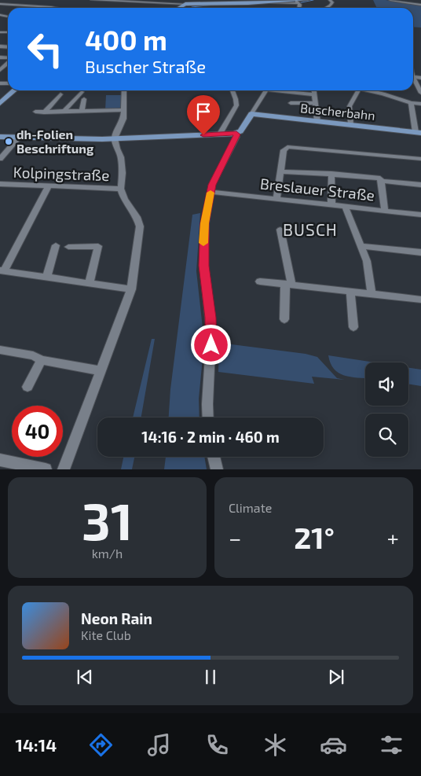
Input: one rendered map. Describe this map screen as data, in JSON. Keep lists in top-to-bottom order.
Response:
{
  "streets": {
    "main road": ["Buscherbahn"],
    "street": ["Kolpingstraße", "Breslauer Straße"]
  },
  "districts": ["BUSCH"],
  "places": ["dh-Folien Beschriftung"],
  "page": {
    "turn": ["400 m", "Buscher Straße"],
    "limit": "40",
    "trip": "14:16 · 2 min · 460 m",
    "tile": [
      ["31", "km/h"],
      "Climate"
    ],
    "heat": ["−", "21°", "+"],
    "song": ["Neon Rain", "Kite Club"],
    "tabs": "14:14"
  }
}
